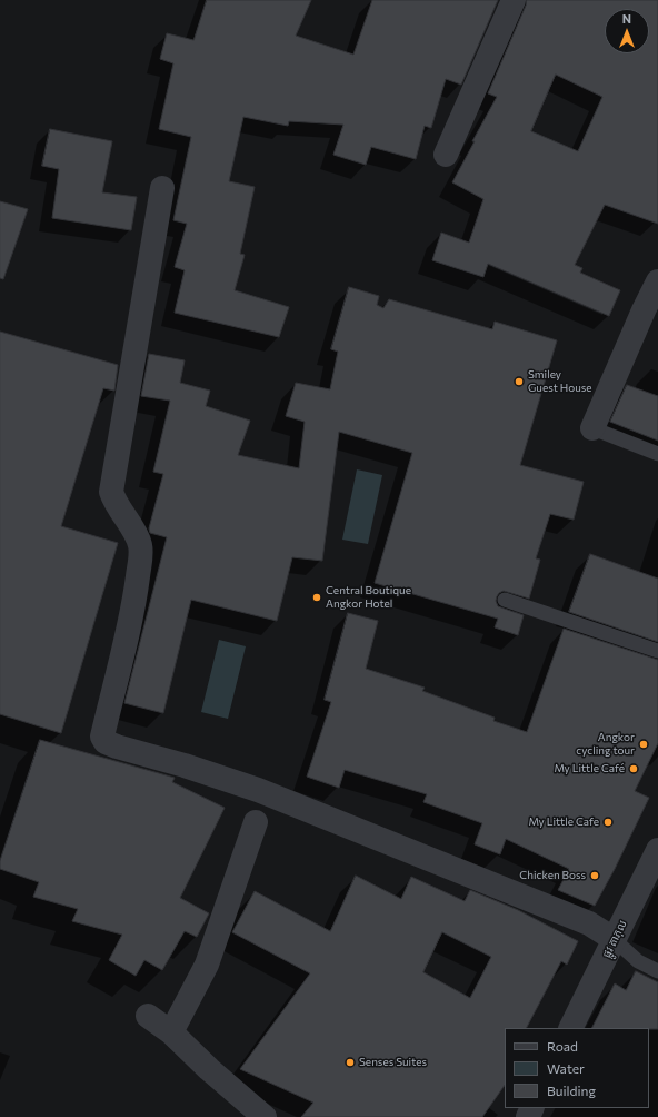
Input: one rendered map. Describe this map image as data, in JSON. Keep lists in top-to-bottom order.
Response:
{
  "streets": {
    "street": ["ផ្លូវ តាភុល"]
  },
  "places": [
    "Smiley Guest House",
    "Central Boutique Angkor Hotel",
    "Angkor cycling tour",
    "My Little Café",
    "My Little Cafe",
    "Chicken Boss",
    "Senses Suites"
  ],
  "legend": ["Road", "Water", "Building"],
  "north": "top"
}
